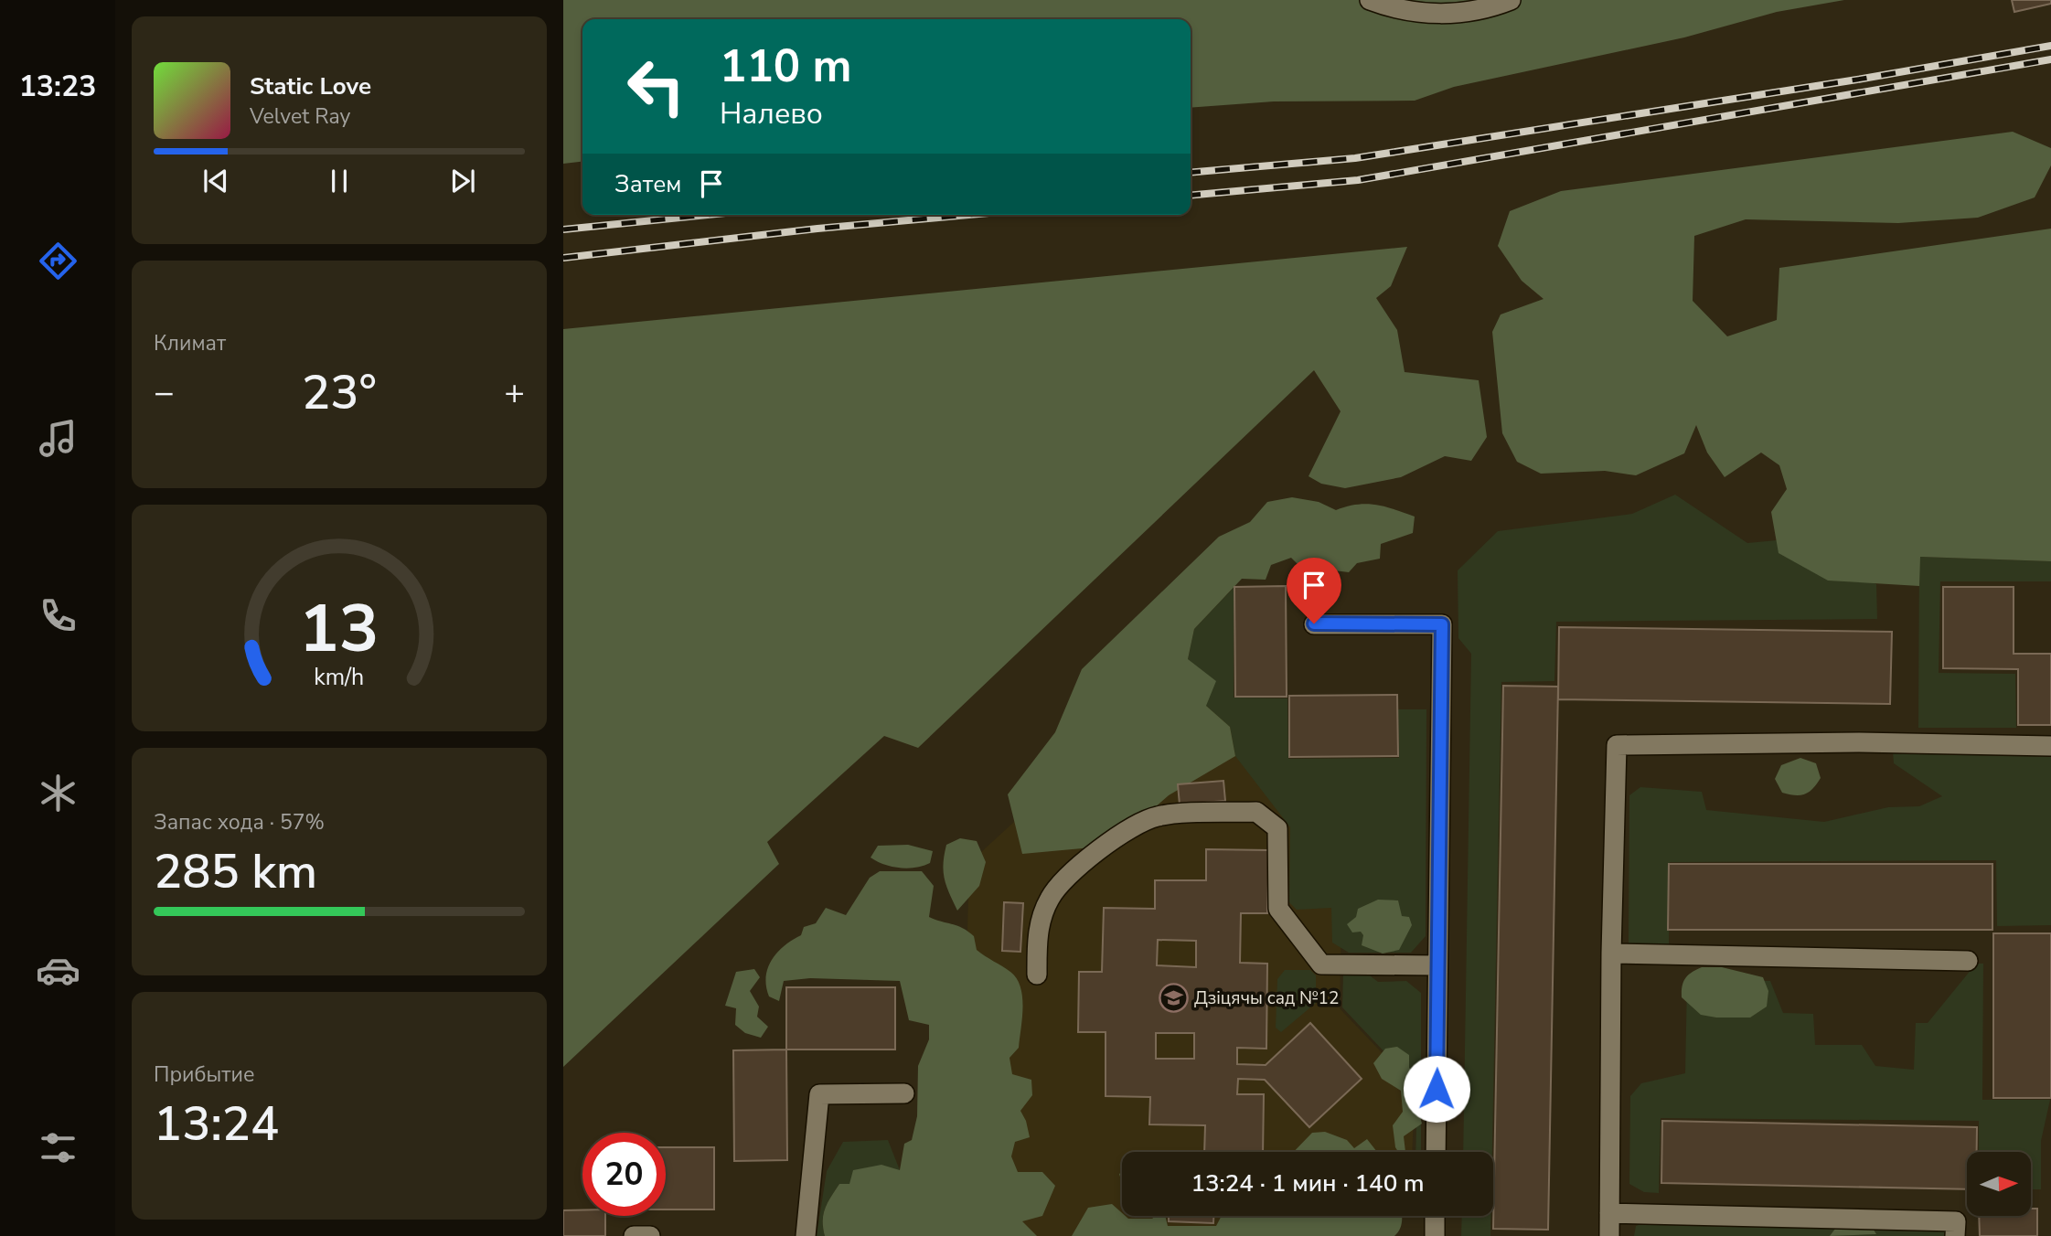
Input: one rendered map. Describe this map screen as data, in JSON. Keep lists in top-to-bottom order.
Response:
{
  "places": {
    "school or university": ["Дзіцячы сад №12"]
  },
  "north": "right",
  "page": {
    "tabs": "13:23",
    "turn": ["110 m", "Налево"],
    "song": ["Static Love", "Velvet Ray"],
    "then": "Затем",
    "tile": [
      "Климат",
      ["Запас хода · 57%", "285 km"],
      ["Прибытие", "13:24"]
    ],
    "heat": ["−", "23°", "+"],
    "limit": "20",
    "trip": "13:24 · 1 мин · 140 m",
    "gauge": ["13", "km/h"]
  }
}
